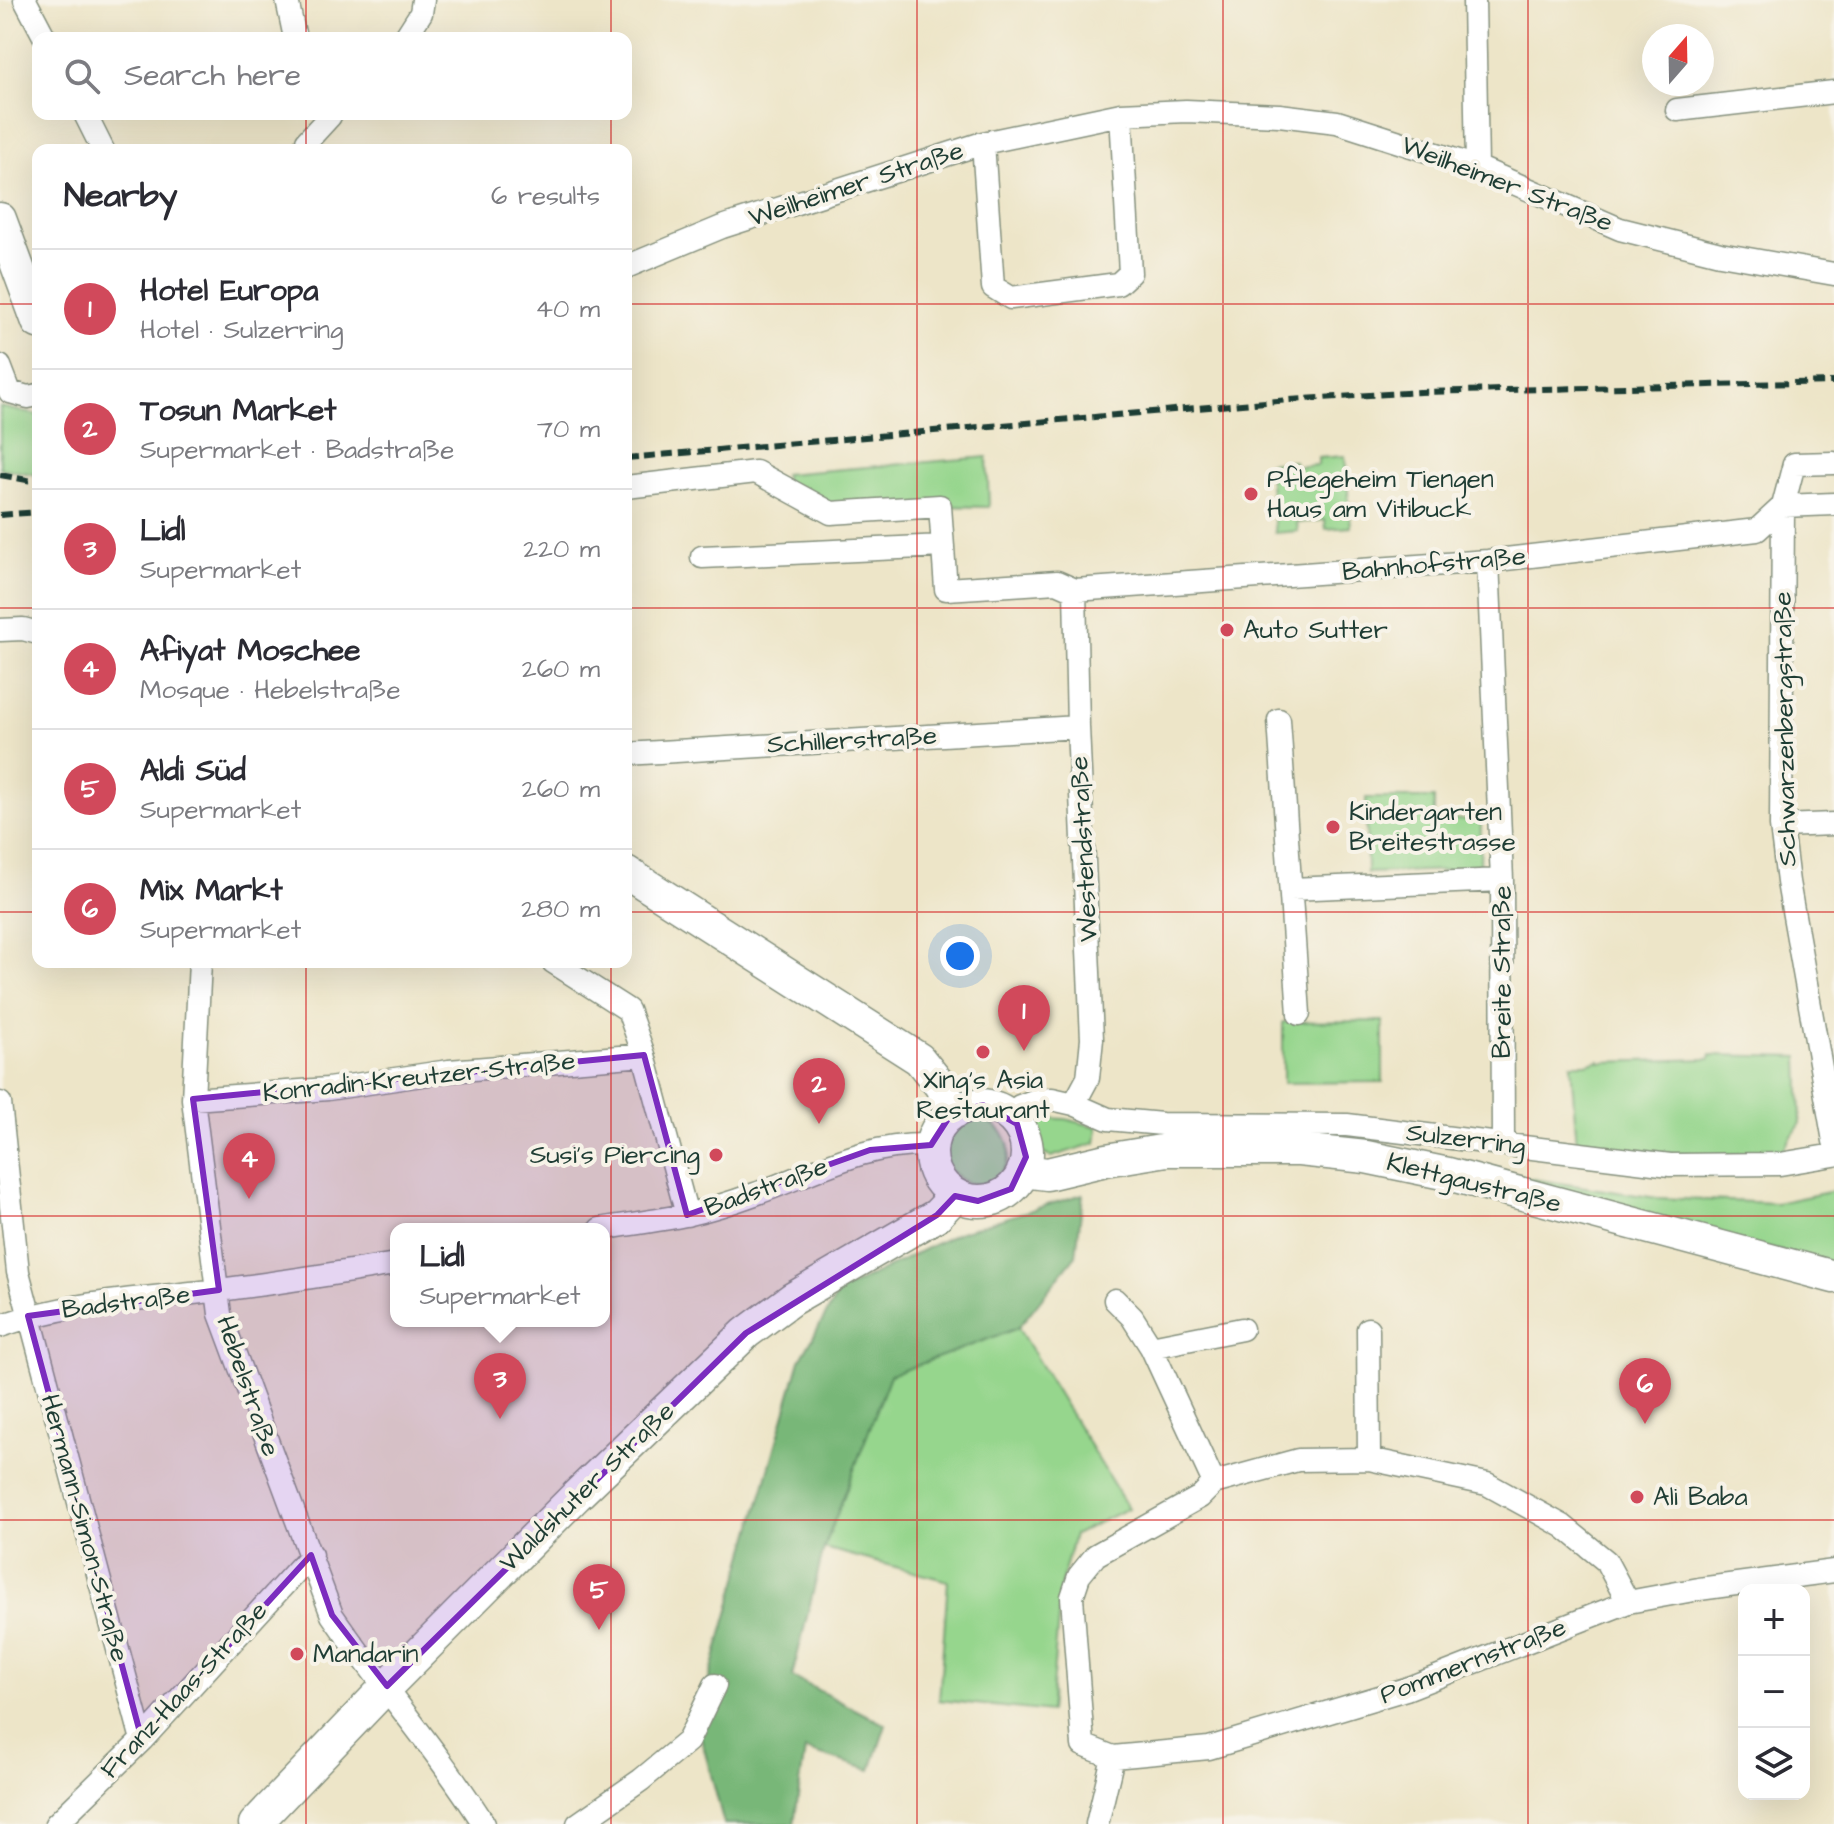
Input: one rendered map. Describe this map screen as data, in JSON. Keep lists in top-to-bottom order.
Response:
{
  "streets": {
    "main road": ["Klettgaustraße", "Waldshuter Straße"],
    "street": [
      "Weilheimer Straße",
      "Bahnhofstraße",
      "Schwarzenbergstraße",
      "Schillerstraße",
      "Westendstraße",
      "Breite Straße",
      "Konradin-Kreutzer-Straße",
      "Sulzerring",
      "Badstraße",
      "Hebelstraße",
      "Hermann-Simon-Straße",
      "Pommernstraße",
      "Franz-Haas-Straße"
    ]
  },
  "crossings": [
    ["Bahnhofstraße", "Schwarzenbergstraße"],
    ["Bahnhofstraße", "Westendstraße"],
    ["Bahnhofstraße", "Breite Straße"],
    ["Schillerstraße", "Westendstraße"],
    ["Westendstraße", "Sulzerring"],
    ["Breite Straße", "Sulzerring"],
    ["Konradin-Kreutzer-Straße", "Hebelstraße"],
    ["Sulzerring", "Klettgaustraße"],
    ["Sulzerring", "Badstraße"],
    ["Sulzerring", "Waldshuter Straße"],
    ["Klettgaustraße", "Badstraße"],
    ["Klettgaustraße", "Waldshuter Straße"],
    ["Badstraße", "Hebelstraße"],
    ["Badstraße", "Waldshuter Straße"],
    ["Badstraße", "Hermann-Simon-Straße"],
    ["Hebelstraße", "Waldshuter Straße"],
    ["Hebelstraße", "Franz-Haas-Straße"],
    ["Hermann-Simon-Straße", "Franz-Haas-Straße"]
  ],
  "places": [
    "Pflegeheim Tiengen Haus am Vitibuck",
    "Auto Sutter",
    "Kindergarten Breitestrasse",
    "Xing's Asia Restaurant",
    "Susi's Piercing",
    "Ali Baba",
    "Mandarin"
  ],
  "north": "top",
  "page": {
    "search": "Search here",
    "heading": ["Nearby", "6 results"],
    "list": [
      {
        "mark": "1",
        "name": "Hotel Europa",
        "note": "Hotel · Sulzerring",
        "value": "40 m"
      },
      {
        "mark": "2",
        "name": "Tosun Market",
        "note": "Supermarket · Badstraße",
        "value": "70 m"
      },
      {
        "mark": "3",
        "name": "Lidl",
        "note": "Supermarket",
        "value": "220 m"
      },
      {
        "mark": "4",
        "name": "Afiyat Moschee",
        "note": "Mosque · Hebelstraße",
        "value": "260 m"
      },
      {
        "mark": "5",
        "name": "Aldi Süd",
        "note": "Supermarket",
        "value": "260 m"
      },
      {
        "mark": "6",
        "name": "Mix Markt",
        "note": "Supermarket",
        "value": "280 m"
      }
    ],
    "pins": [
      "1",
      "2",
      "4",
      "3",
      "6",
      "5"
    ],
    "popup": ["Lidl", "Supermarket"],
    "map_buttons": ["+", "−"]
  }
}
